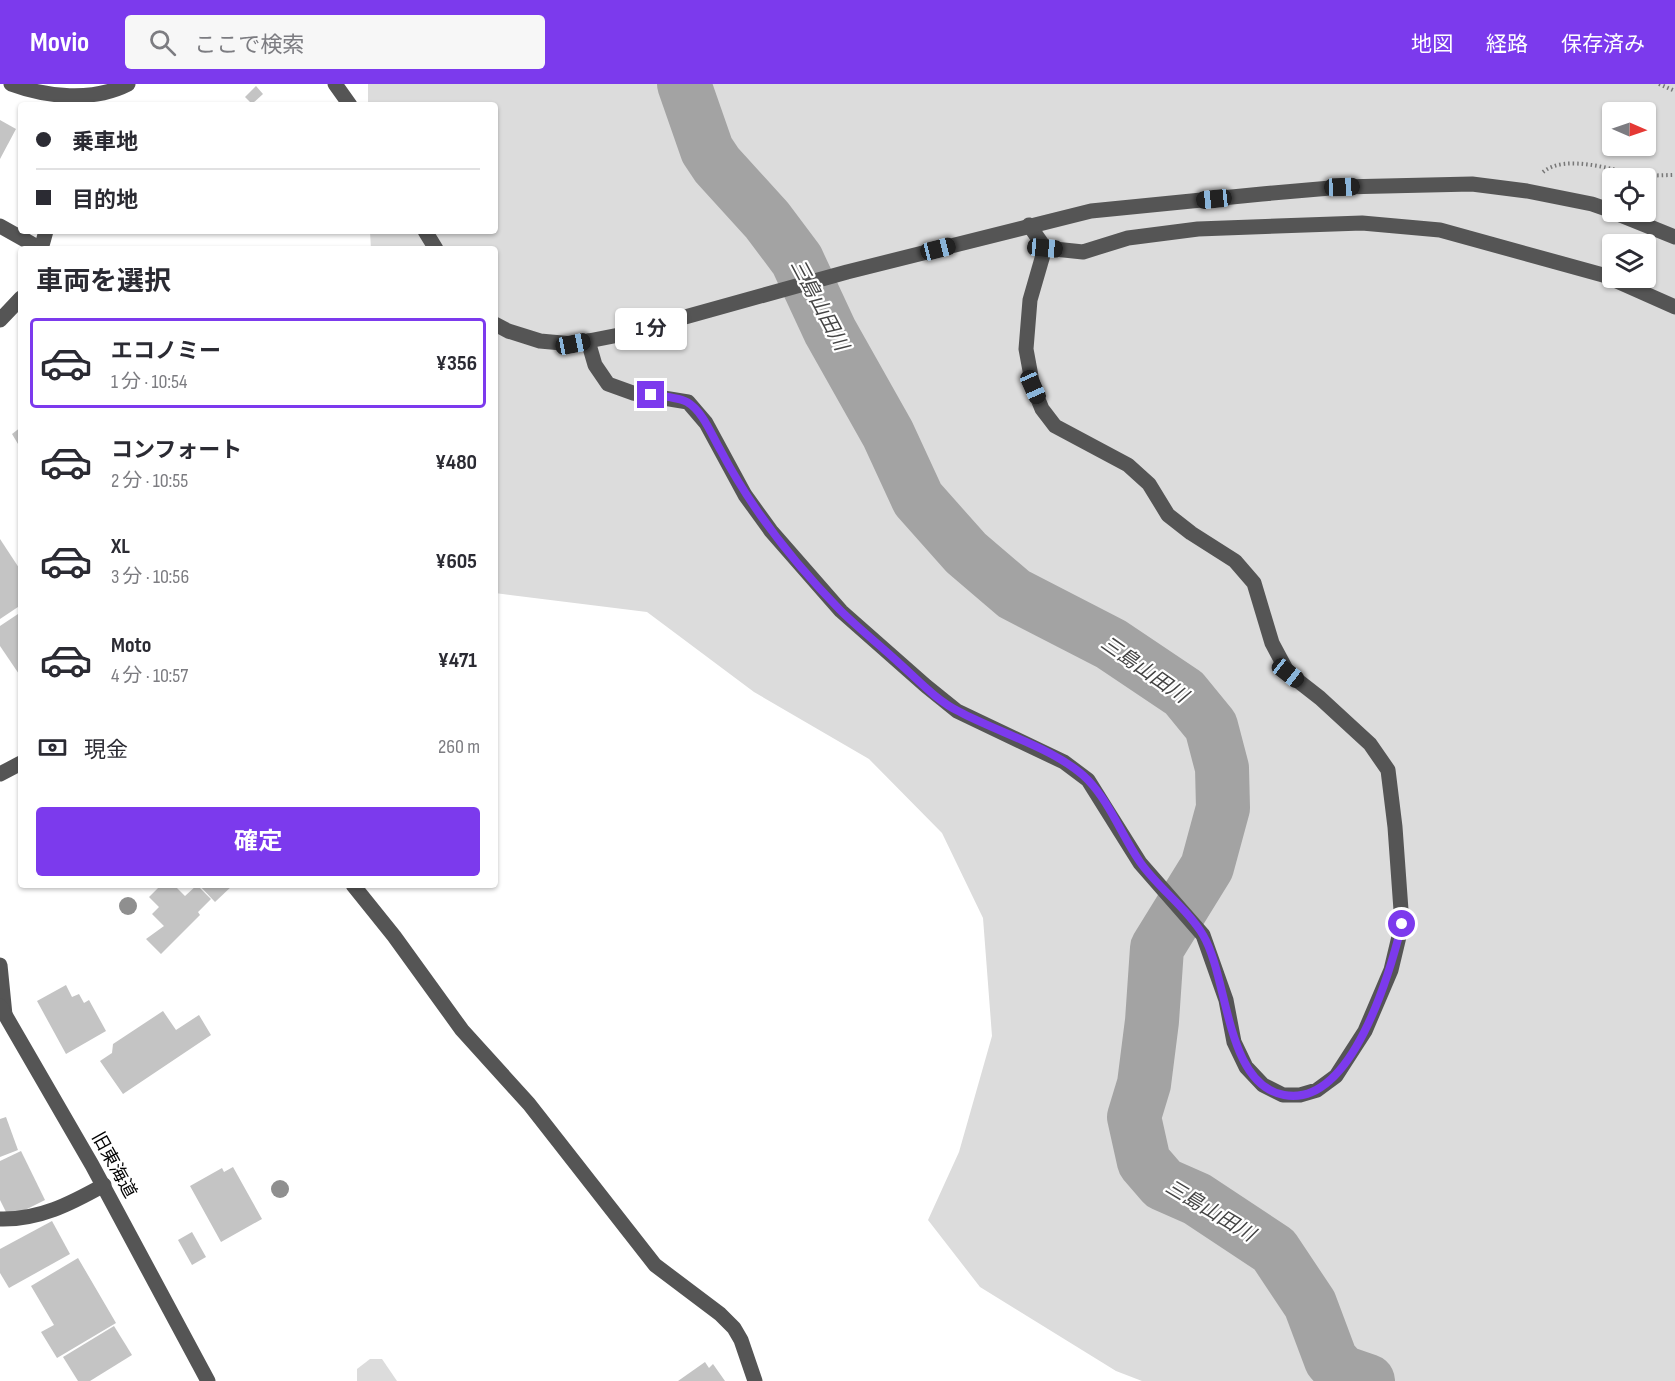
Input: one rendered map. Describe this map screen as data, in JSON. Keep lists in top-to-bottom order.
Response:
{
  "streets": {
    "street": ["旧東海道"]
  },
  "water": ["三島山田川"],
  "north": "right",
  "page": {
    "header": "Movio",
    "search": "ここで検索",
    "nav": ["地図", "経路", "保存済み"],
    "banner": ["乗車地", "目的地"],
    "heading": "車両を選択",
    "bubble": "1 分",
    "list": [
      {
        "name": "エコノミー",
        "note": "1 分 · 10:54",
        "value": "¥356"
      },
      {
        "name": "コンフォート",
        "note": "2 分 · 10:55",
        "value": "¥480"
      },
      {
        "name": "XL",
        "note": "3 分 · 10:56",
        "value": "¥605"
      },
      {
        "name": "Moto",
        "note": "4 分 · 10:57",
        "value": "¥471"
      }
    ],
    "pay": ["現金", "260 m"],
    "buttons": "確定"
  }
}
